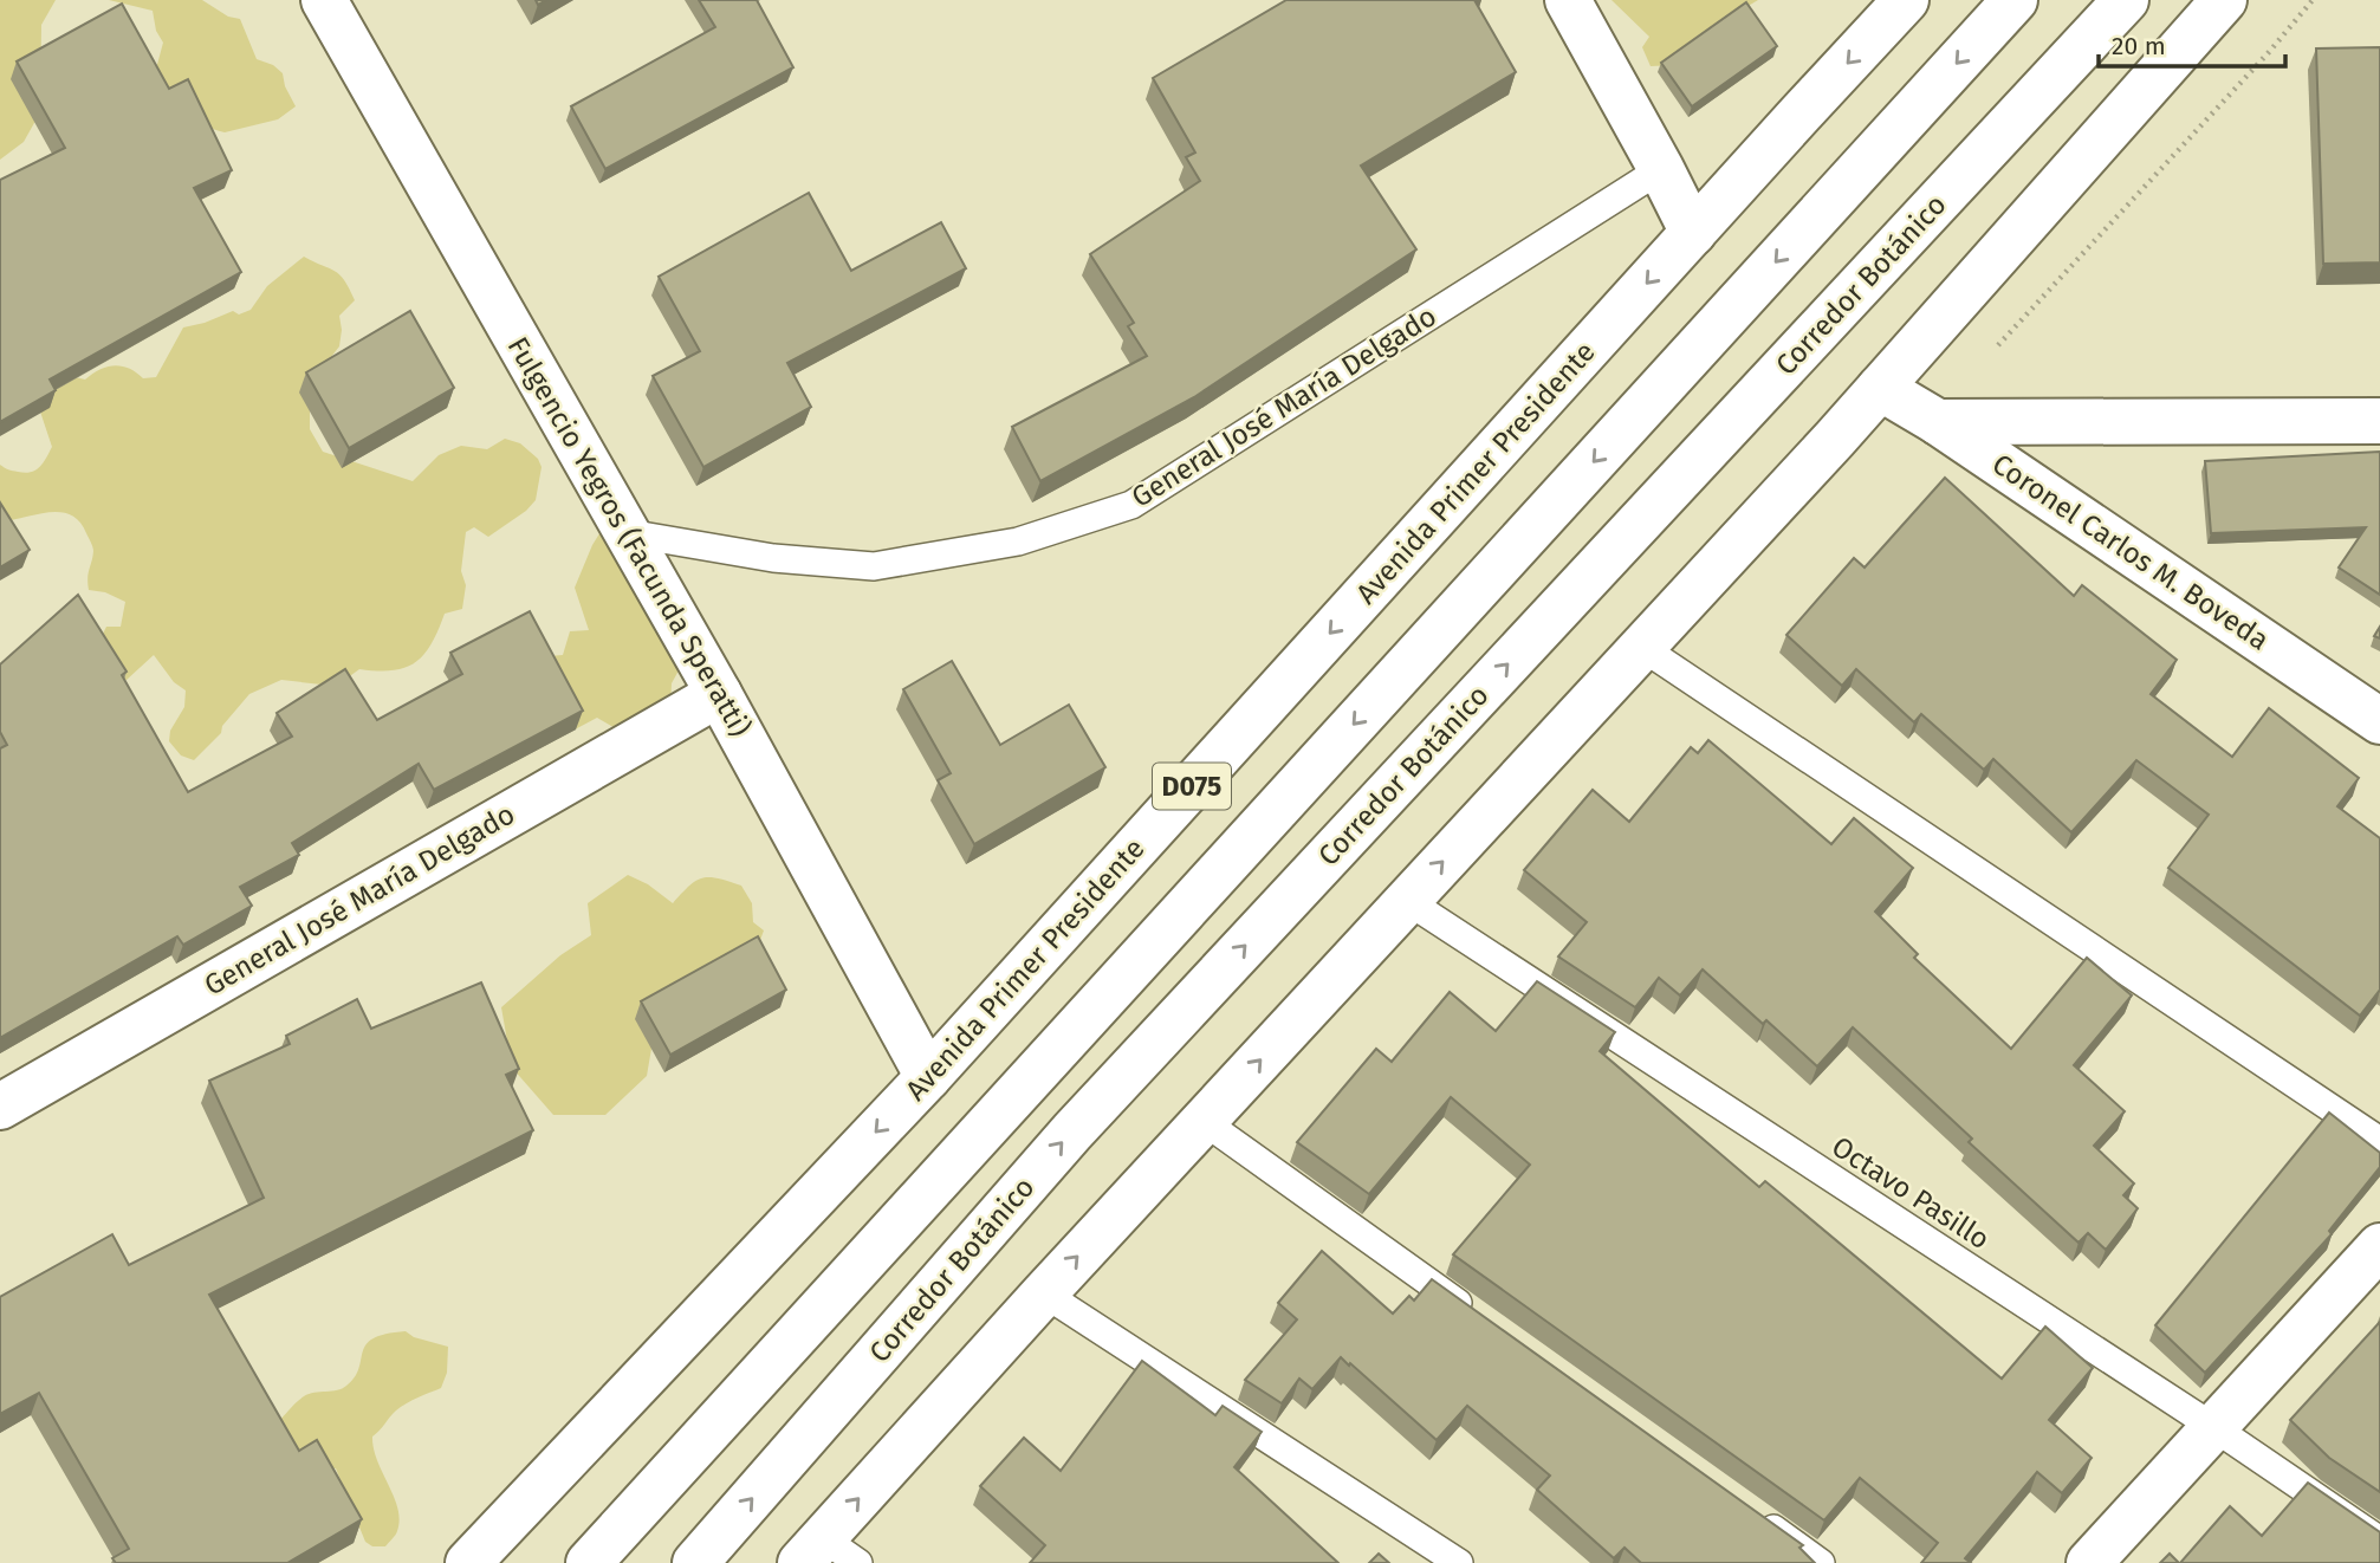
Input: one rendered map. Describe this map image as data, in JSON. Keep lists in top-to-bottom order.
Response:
{
  "streets": {
    "main road": [
      "Corredor Botánico",
      "General José María Delgado",
      "Avenida Primer Presidente",
      "Fulgencio Yegros (Facunda Speratti)",
      "Coronel Carlos M. Boveda",
      "D075"
    ],
    "lane": ["Octavo Pasillo"]
  },
  "crossings": [
    ["General José María Delgado", "Fulgencio Yegros (Facunda Speratti)"],
    ["Avenida Primer Presidente", "Fulgencio Yegros (Facunda Speratti)"]
  ],
  "scale_bar": "20 m"
}
